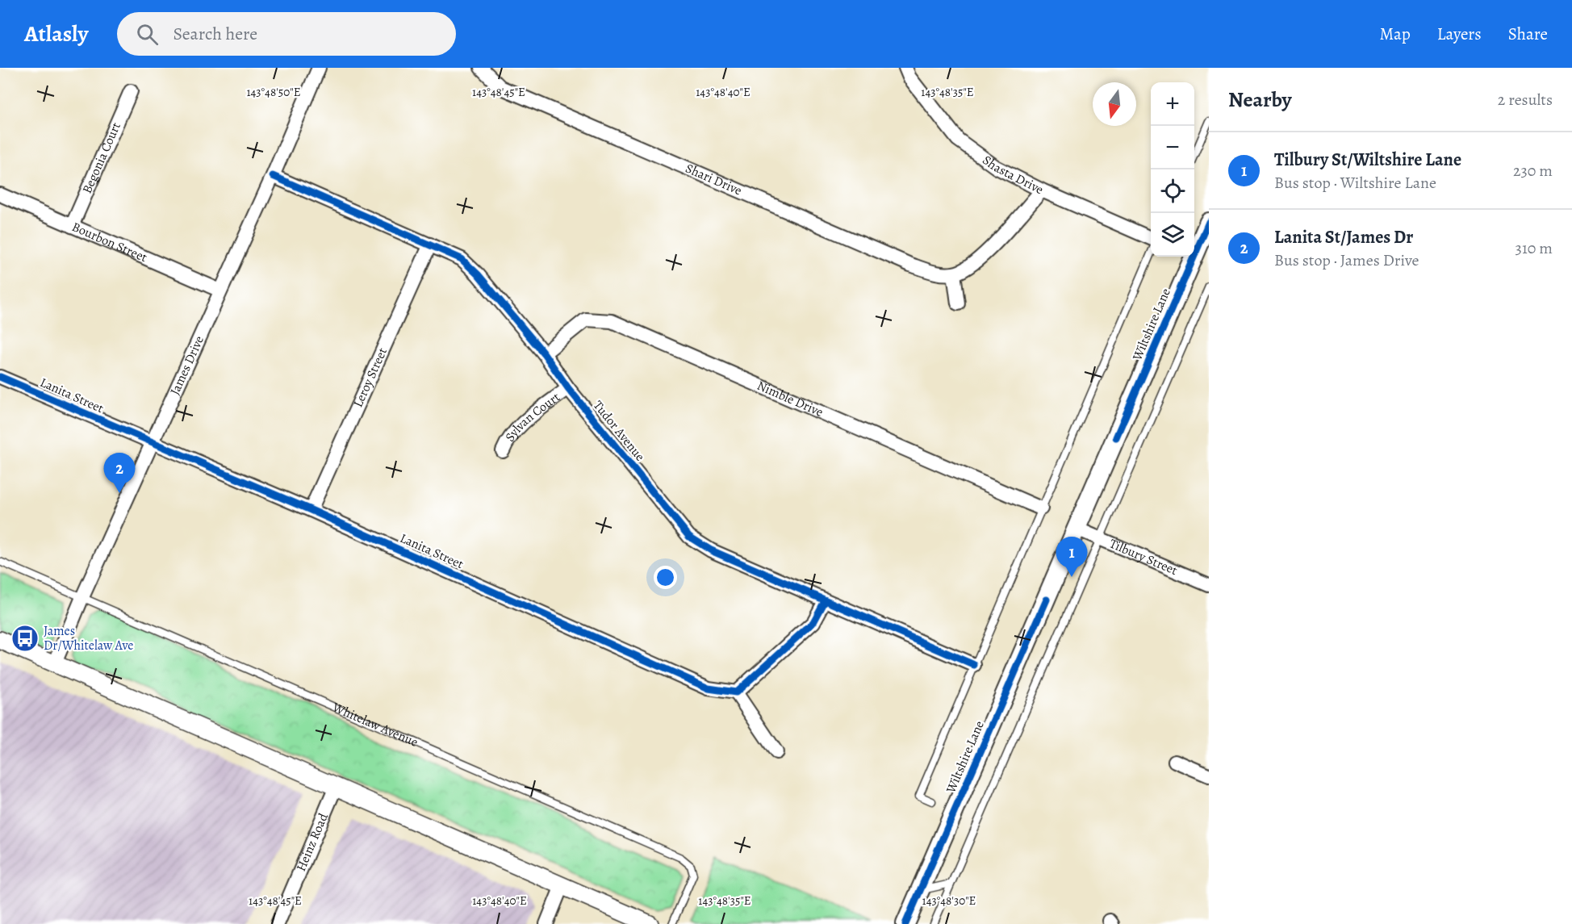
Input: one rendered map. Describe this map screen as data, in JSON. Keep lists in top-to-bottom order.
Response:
{
  "streets": {
    "main road": ["Wiltshire Lane"],
    "street": [
      "Begonia Court",
      "Shasta Drive",
      "Shari Drive",
      "Bourbon Street",
      "James Drive",
      "Leroy Street",
      "Lanita Street",
      "Nimble Drive",
      "Sylvan Court",
      "Tudor Avenue",
      "Tilbury Street",
      "Heinz Road"
    ],
    "lane": ["Whitelaw Avenue"]
  },
  "crossings": [
    ["Begonia Court", "Bourbon Street"],
    ["Bourbon Street", "James Drive"],
    ["Wiltshire Lane", "Nimble Drive"],
    ["Wiltshire Lane", "Tudor Avenue"],
    ["Wiltshire Lane", "Tilbury Street"],
    ["James Drive", "Lanita Street"],
    ["James Drive", "Tudor Avenue"],
    ["James Drive", "Whitelaw Avenue"],
    ["Leroy Street", "Lanita Street"],
    ["Leroy Street", "Tudor Avenue"],
    ["Nimble Drive", "Tudor Avenue"],
    ["Sylvan Court", "Tudor Avenue"]
  ],
  "places": {
    "bus stop": ["James Dr/Whitelaw Ave"]
  },
  "north": "bottom",
  "page": {
    "header": "Atlasly",
    "search": "Search here",
    "nav": ["Map", "Layers", "Share"],
    "heading": ["Nearby", "2 results"],
    "map_buttons": ["+", "−"],
    "list": [
      {
        "mark": "1",
        "name": "Tilbury St/Wiltshire Lane",
        "note": "Bus stop · Wiltshire Lane",
        "value": "230 m"
      },
      {
        "mark": "2",
        "name": "Lanita St/James Dr",
        "note": "Bus stop · James Drive",
        "value": "310 m"
      }
    ],
    "pins": ["2", "1"]
  },
  "coordinates": [
    "143°48'50\"E",
    "143°48'45\"E",
    "143°48'40\"E",
    "143°48'35\"E",
    "143°48'30\"E"
  ]
}
